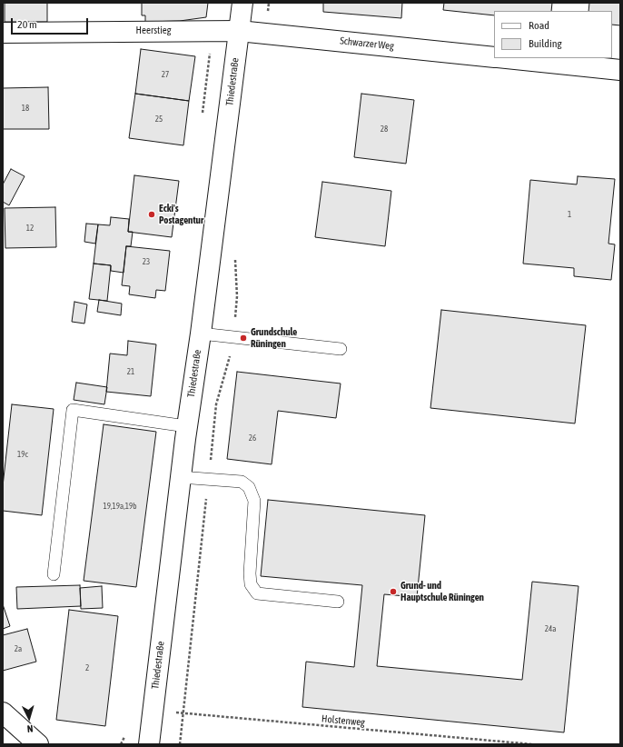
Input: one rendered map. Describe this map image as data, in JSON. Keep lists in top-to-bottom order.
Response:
{
  "streets": {
    "street": ["Heerstieg", "Schwarzer Weg", "Thiedestraße"],
    "path": ["Holstenweg"]
  },
  "crossings": [
    ["Heerstieg", "Schwarzer Weg"],
    ["Heerstieg", "Thiedestraße"],
    ["Schwarzer Weg", "Thiedestraße"],
    ["Thiedestraße", "Holstenweg"]
  ],
  "places": ["Ecki's Postagentur", "Grundschule Rüningen", "Grund- und Hauptschule Rüningen"],
  "house_numbers": [
    "27",
    "18",
    "25",
    "28",
    "1",
    "12",
    "23",
    "21",
    "26",
    "19c",
    "19,19a,19b",
    "24a",
    "2a",
    "2"
  ],
  "legend": ["Road", "Building"],
  "scale_bar": "20 m",
  "north": "bottom"
}
